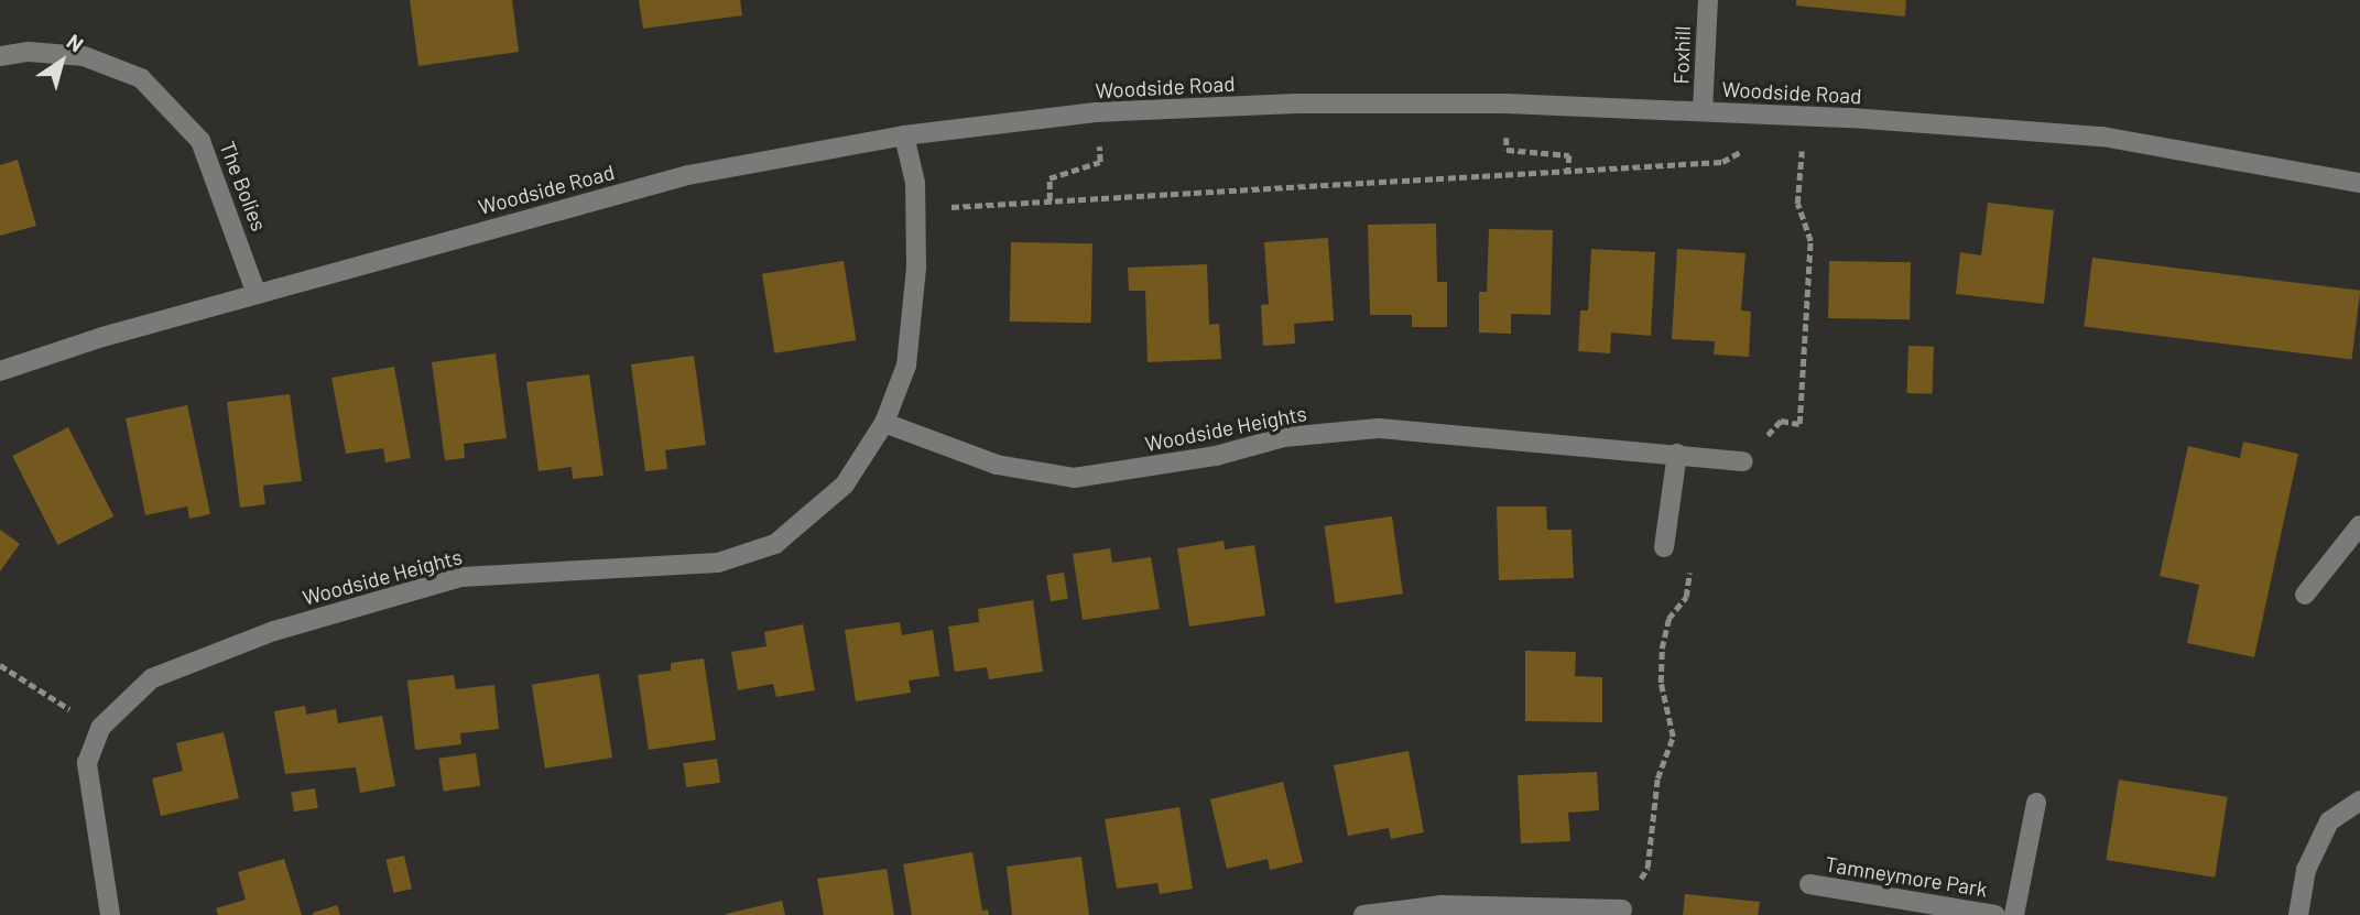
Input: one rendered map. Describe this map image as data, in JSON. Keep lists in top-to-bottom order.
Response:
{
  "streets": {
    "street": [
      "Foxhill",
      "Woodside Road",
      "The Bolies",
      "Woodside Heights",
      "Tamneymore Park"
    ]
  },
  "crossings": [
    ["Foxhill", "Woodside Road"],
    ["Woodside Road", "The Bolies"],
    ["Woodside Road", "Woodside Heights"]
  ],
  "north": "top right"
}
